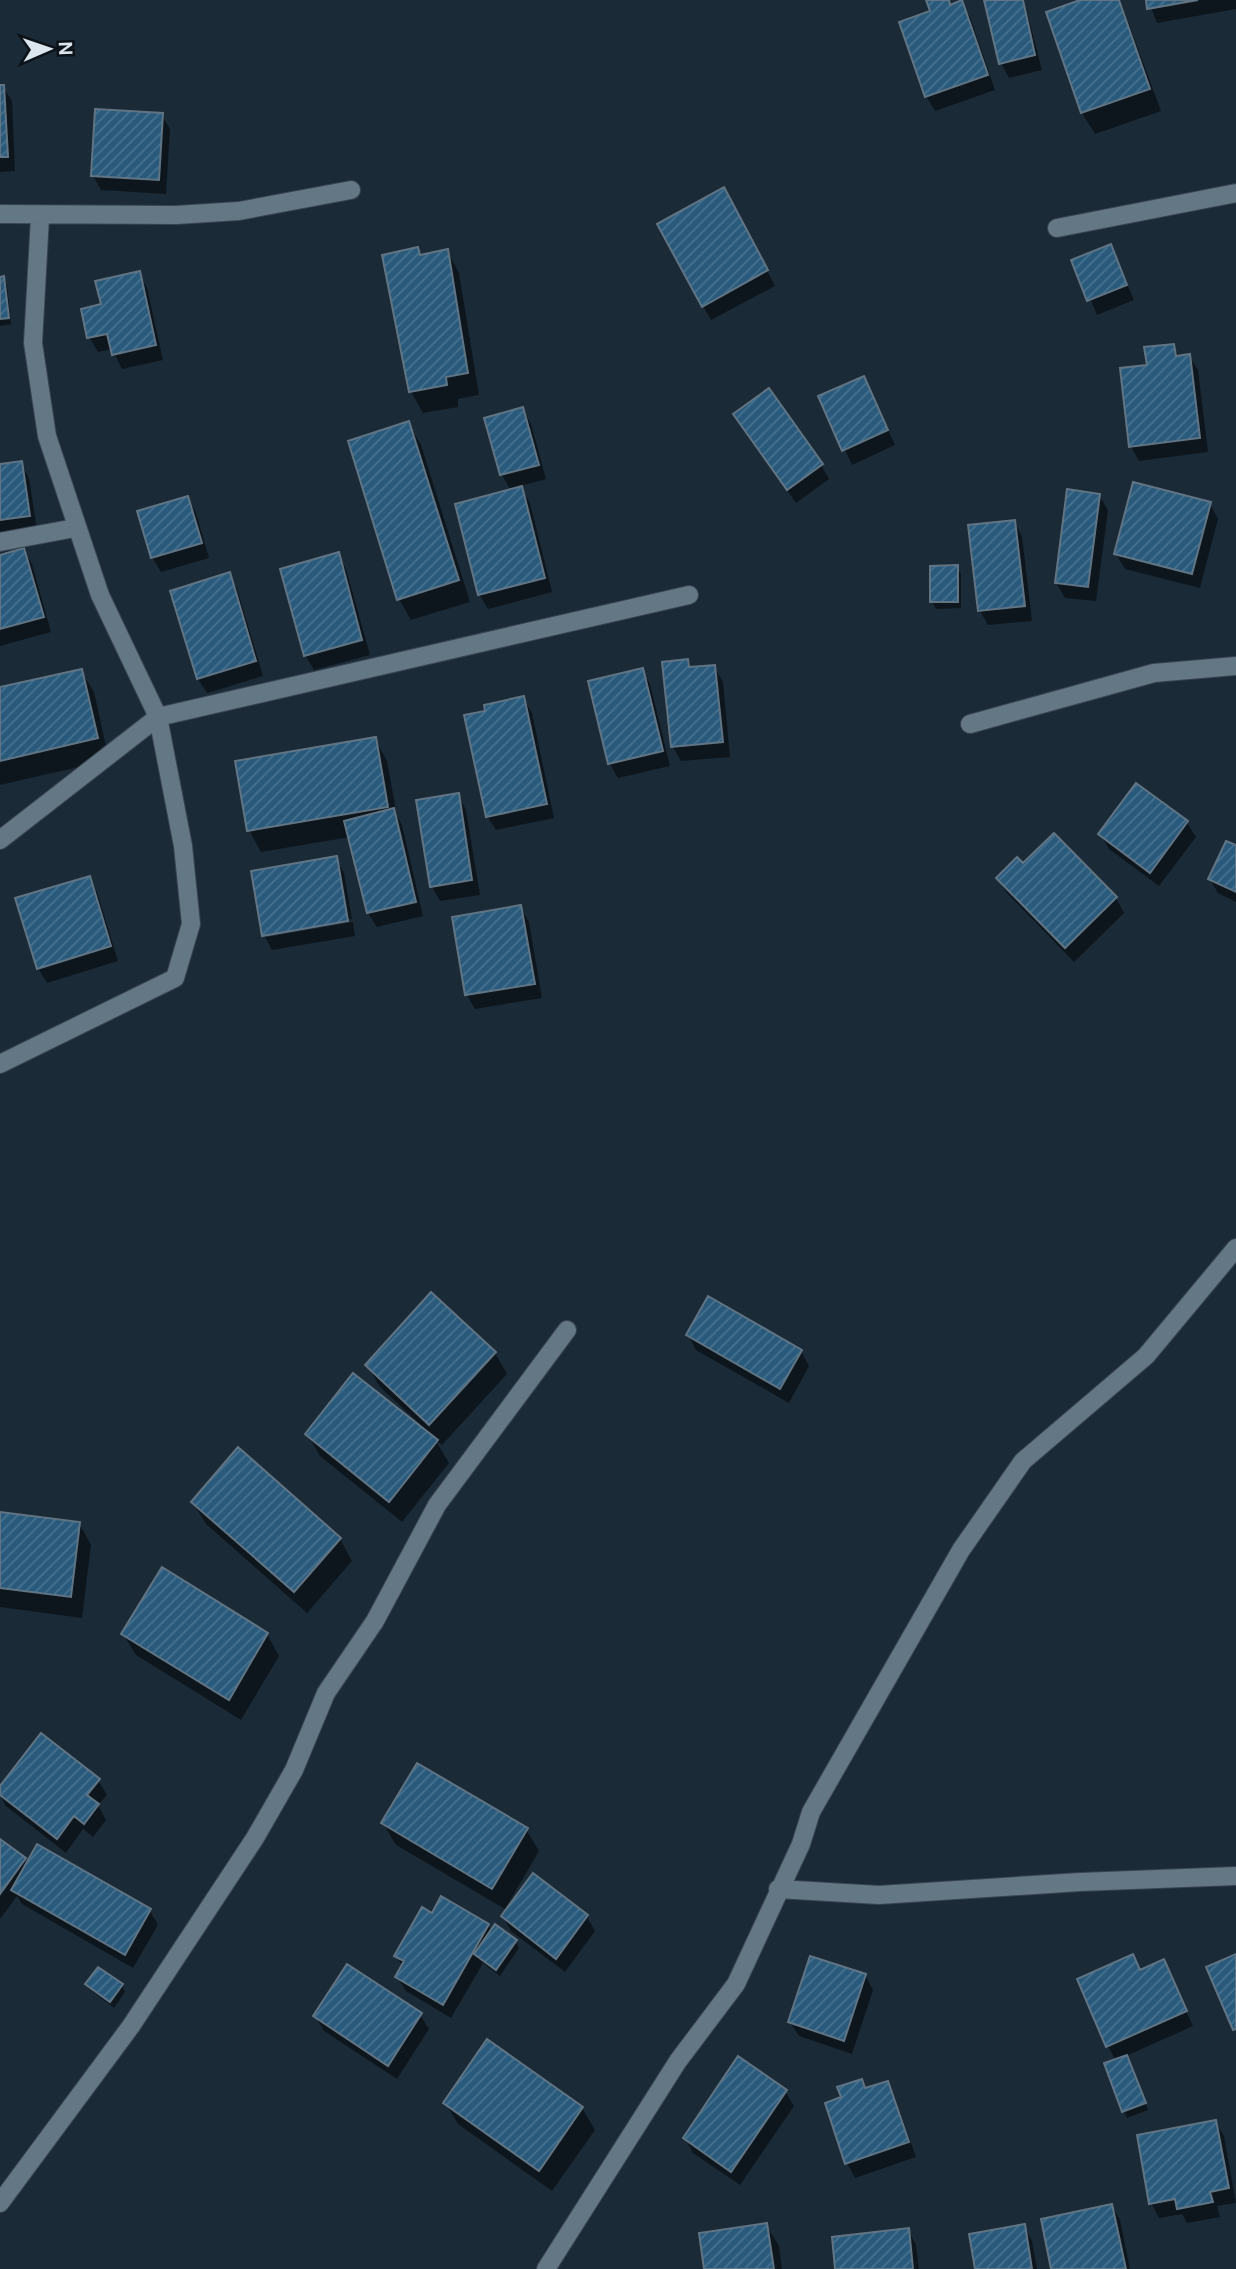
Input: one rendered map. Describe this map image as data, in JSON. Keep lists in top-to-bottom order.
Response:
{
  "north": "right"
}
